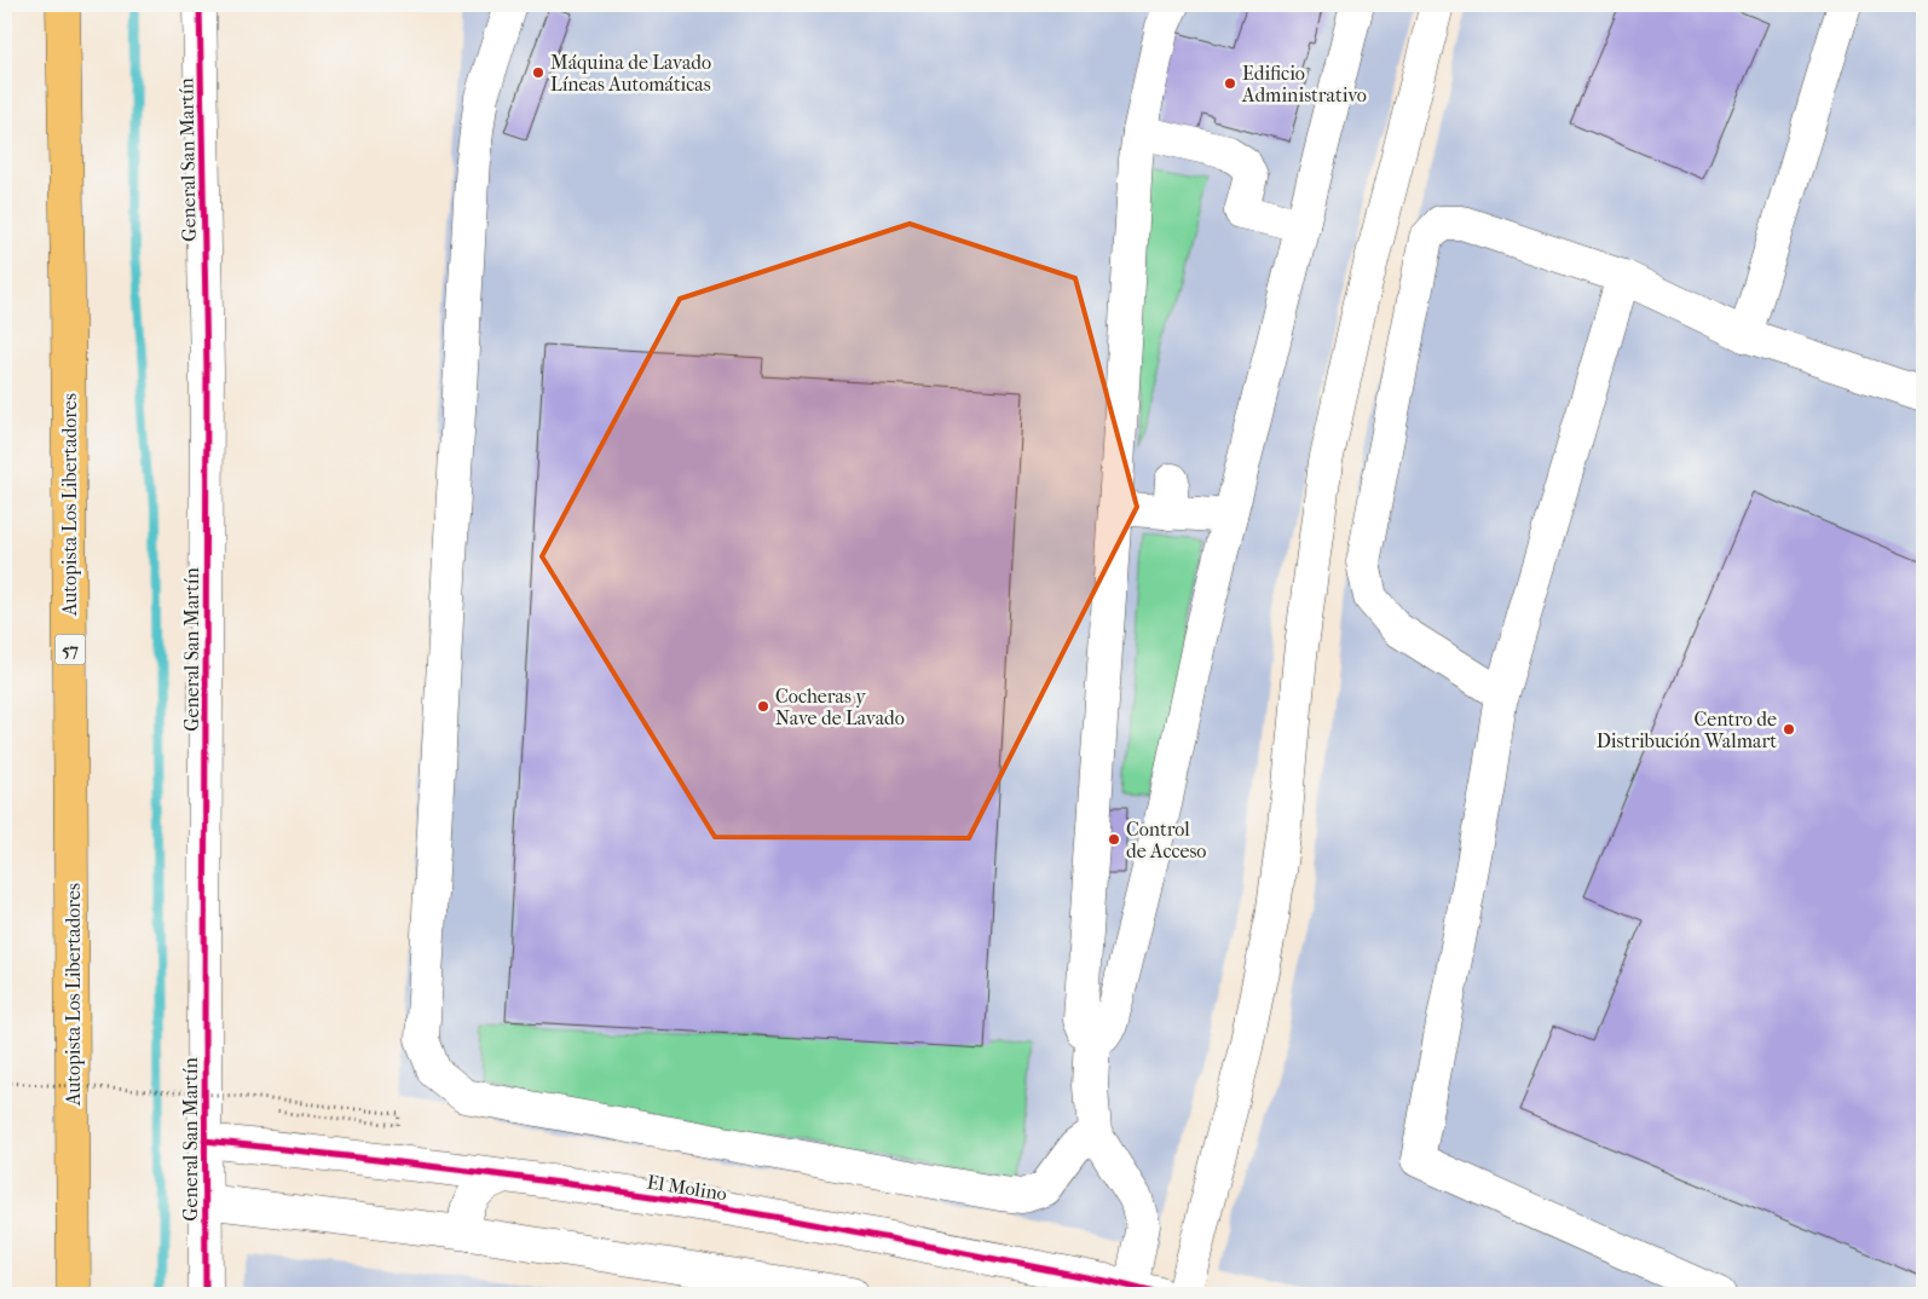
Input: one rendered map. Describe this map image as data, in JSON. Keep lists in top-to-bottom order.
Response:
{
  "streets": {
    "highway": ["Autopista Los Libertadores", "57"],
    "street": ["General San Martín", "El Molino"]
  },
  "crossings": [
    ["General San Martín", "El Molino"]
  ],
  "places": [
    "Máquina de Lavado Líneas Automáticas",
    "Edificio Administrativo",
    "Cocheras y Nave de Lavado",
    "Centro de Distribución Walmart",
    "Control de Acceso"
  ]
}
